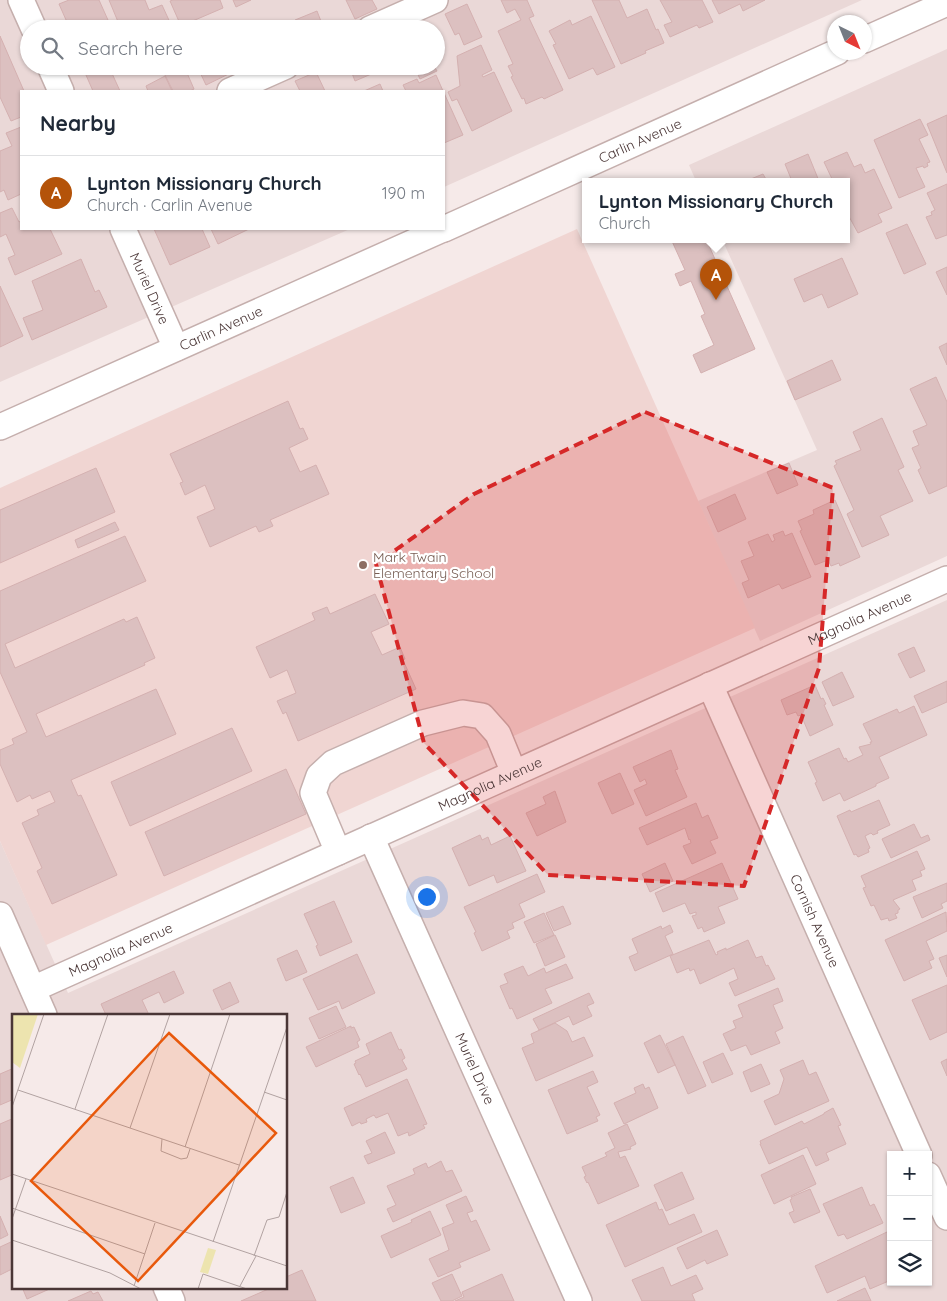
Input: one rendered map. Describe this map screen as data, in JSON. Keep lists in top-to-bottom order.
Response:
{
  "streets": {
    "street": [
      "Carlin Avenue",
      "Muriel Drive",
      "Magnolia Avenue",
      "Cornish Avenue"
    ]
  },
  "crossings": [
    ["Carlin Avenue", "Muriel Drive"],
    ["Muriel Drive", "Magnolia Avenue"],
    ["Magnolia Avenue", "Cornish Avenue"]
  ],
  "places": ["Mark Twain Elementary School"],
  "north": "bottom right",
  "page": {
    "search": "Search here",
    "heading": "Nearby",
    "list": [
      {
        "mark": "A",
        "name": "Lynton Missionary Church",
        "note": "Church · Carlin Avenue",
        "value": "190 m"
      }
    ],
    "popup": ["Lynton Missionary Church", "Church"],
    "pins": "A",
    "map_buttons": ["+", "−"]
  }
}
